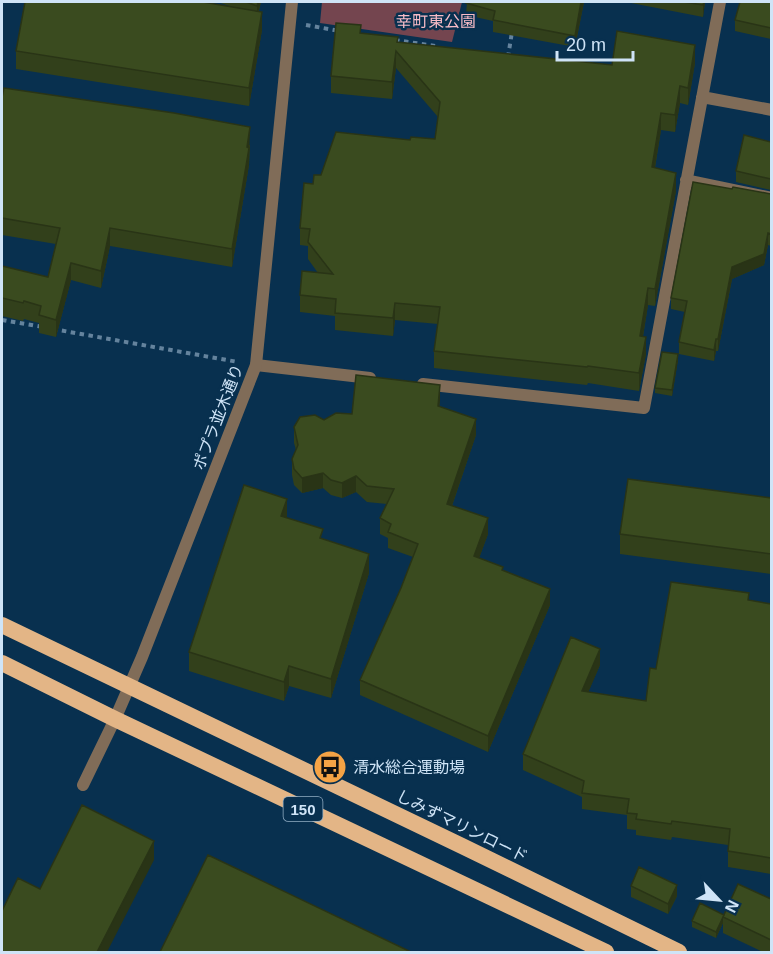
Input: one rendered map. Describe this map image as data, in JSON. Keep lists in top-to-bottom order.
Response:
{
  "streets": {
    "highway": ["150", "しみずマリンロード"],
    "street": ["ポプラ並木通り"]
  },
  "crossings": [
    ["ポプラ並木通り", "150"],
    ["ポプラ並木通り", "しみずマリンロード"]
  ],
  "parks": ["幸町東公園"],
  "places": {
    "bus stop": ["清水総合運動場"]
  },
  "scale_bar": "20 m",
  "north": "bottom right"
}
